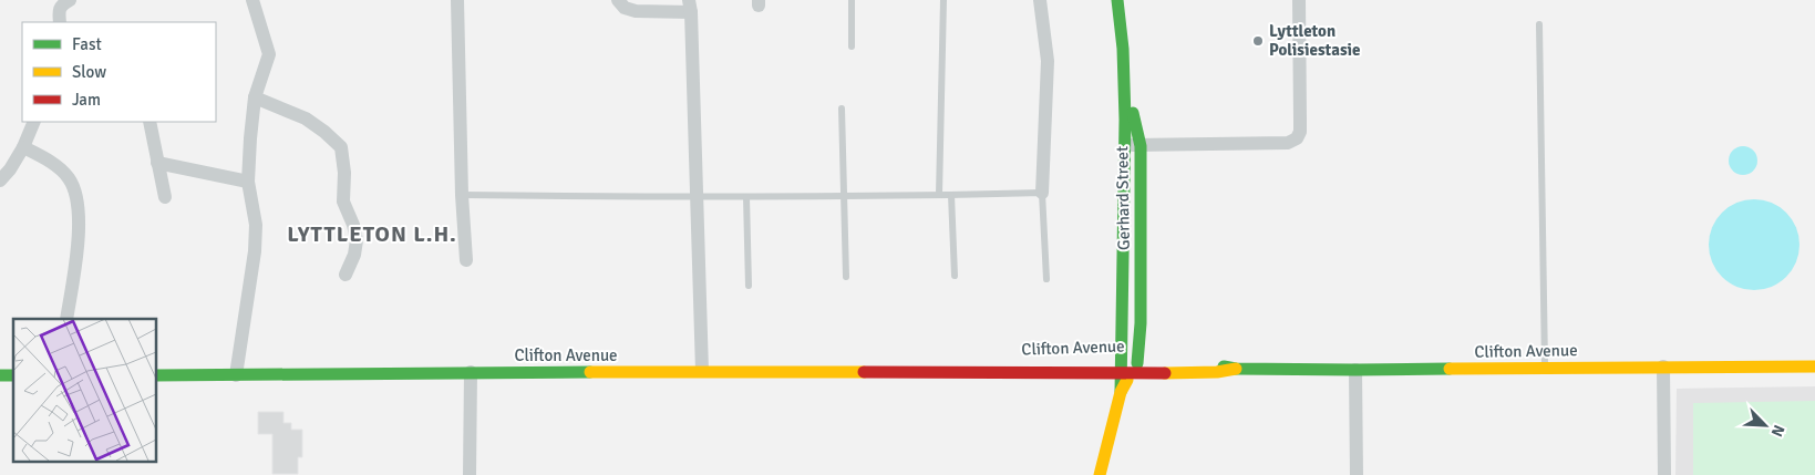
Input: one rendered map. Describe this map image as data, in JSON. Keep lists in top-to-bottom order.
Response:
{
  "streets": {
    "street": ["Gerhard Street", "Clifton Avenue"]
  },
  "crossings": [
    ["Gerhard Street", "Clifton Avenue"]
  ],
  "districts": ["LYTTLETON L.H."],
  "places": ["Lyttleton Polisiestasie"],
  "legend": ["Fast", "Slow", "Jam"],
  "north": "bottom right"
}
